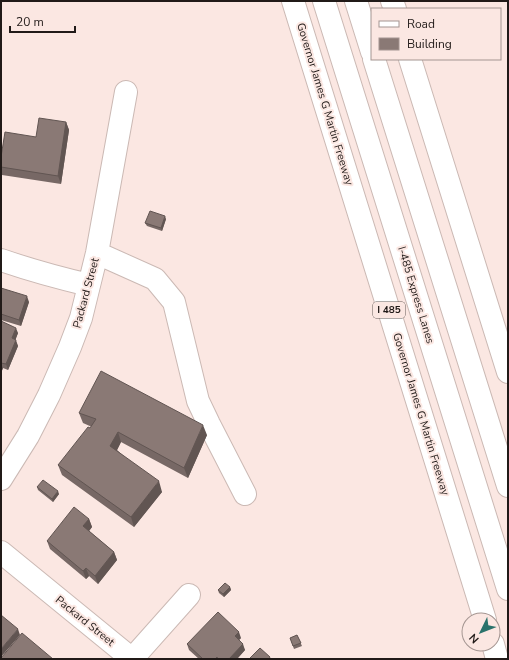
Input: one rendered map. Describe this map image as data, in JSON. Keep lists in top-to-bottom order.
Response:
{
  "streets": {
    "main road": [
      "Governor James G Martin Freeway",
      "Packard Street",
      "I-485 Express Lanes",
      "I 485"
    ]
  },
  "legend": ["Road", "Building"],
  "scale_bar": "20 m",
  "north": "bottom left"
}
